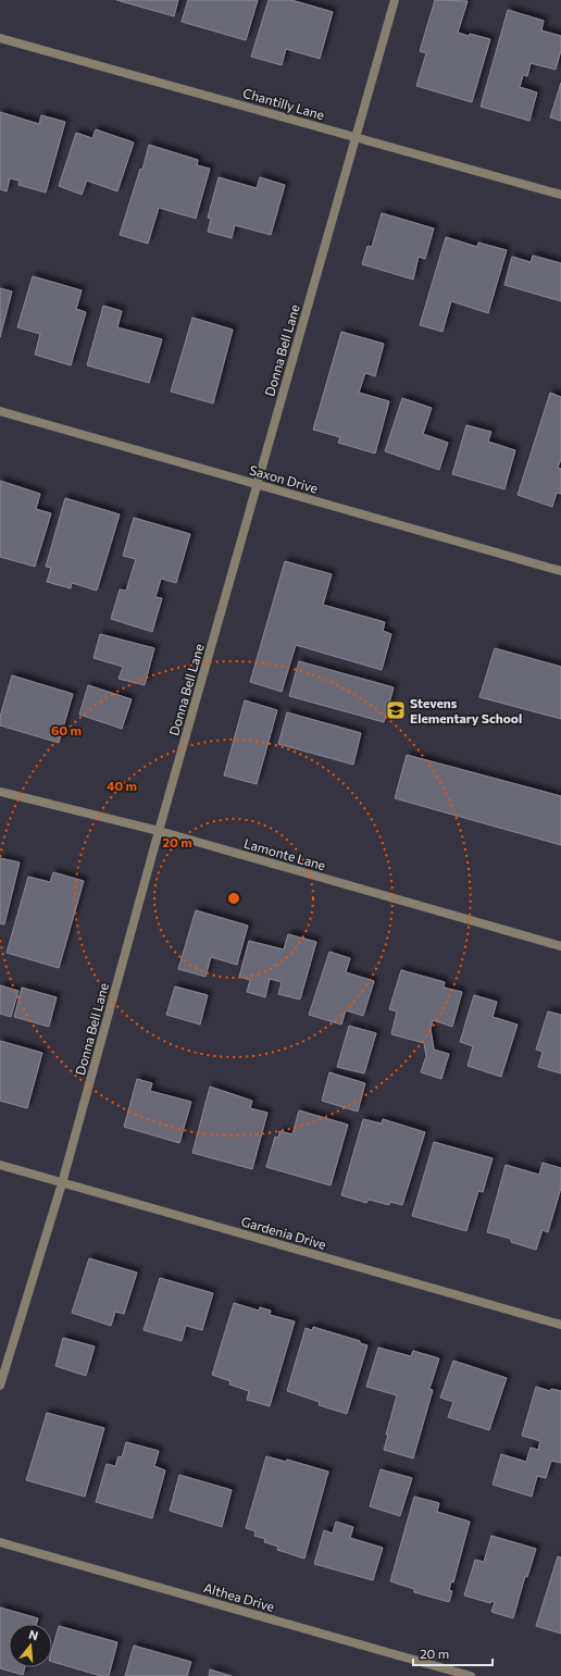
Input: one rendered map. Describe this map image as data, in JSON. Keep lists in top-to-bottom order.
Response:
{
  "streets": {
    "street": [
      "Chantilly Lane",
      "Donna Bell Lane",
      "Saxon Drive",
      "Lamonte Lane",
      "Gardenia Drive",
      "Althea Drive"
    ]
  },
  "crossings": [
    ["Chantilly Lane", "Donna Bell Lane"],
    ["Donna Bell Lane", "Saxon Drive"],
    ["Donna Bell Lane", "Lamonte Lane"],
    ["Donna Bell Lane", "Gardenia Drive"]
  ],
  "places": {
    "school or university": ["Stevens Elementary School"]
  },
  "scale_bar": "20 m",
  "north": "top",
  "rings": ["60 m", "40 m", "20 m"]
}
